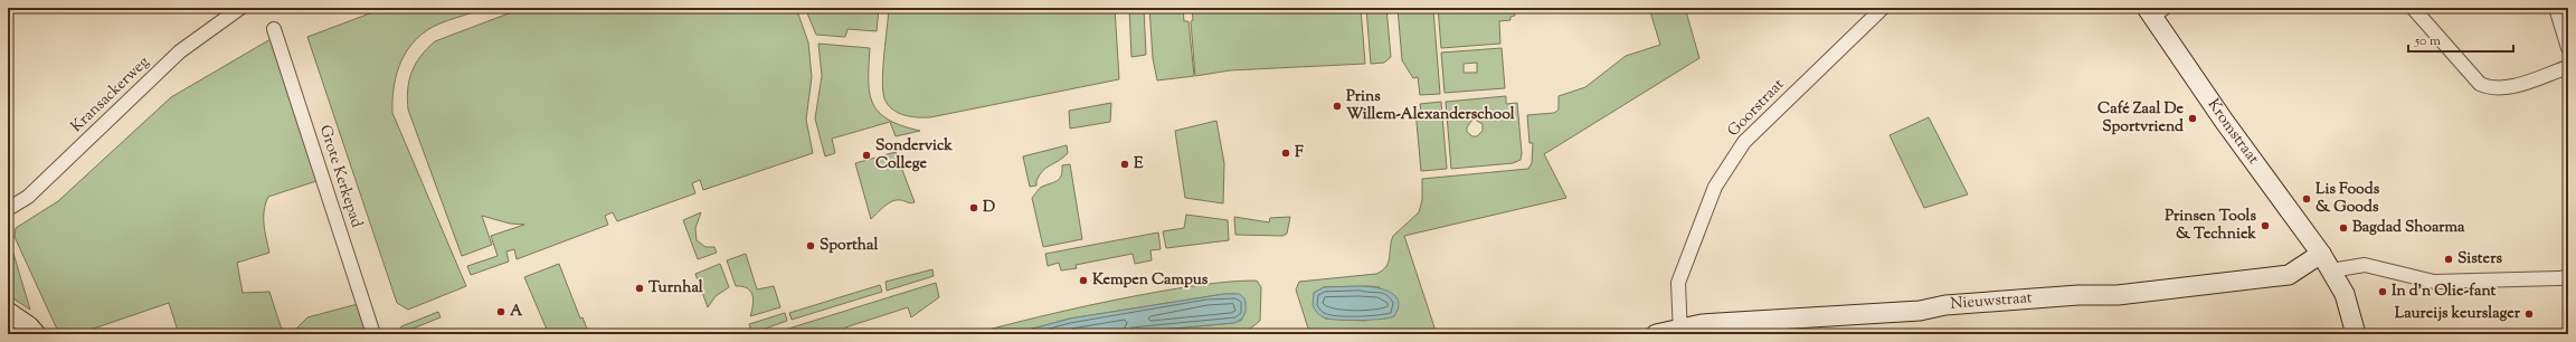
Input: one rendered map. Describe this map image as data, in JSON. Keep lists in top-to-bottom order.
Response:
{
  "streets": {
    "street": [
      "Kransackerweg",
      "Goorstraat",
      "Kromstraat",
      "Grote Kerkepad",
      "Nieuwstraat"
    ]
  },
  "crossings": [
    ["Goorstraat", "Nieuwstraat"],
    ["Kromstraat", "Nieuwstraat"]
  ],
  "places": [
    "Prins Willem-Alexanderschool",
    "Café Zaal De Sportvriend",
    "F",
    "Sondervick College",
    "E",
    "Lis Foods & Goods",
    "D",
    "Prinsen Tools & Techniek",
    "Bagdad Shoarma",
    "Sporthal",
    "Sisters",
    "Kempen Campus",
    "Turnhal",
    "In d'n Olie-fant",
    "A",
    "Laureijs keurslager"
  ],
  "scale_bar": "50 m"
}
